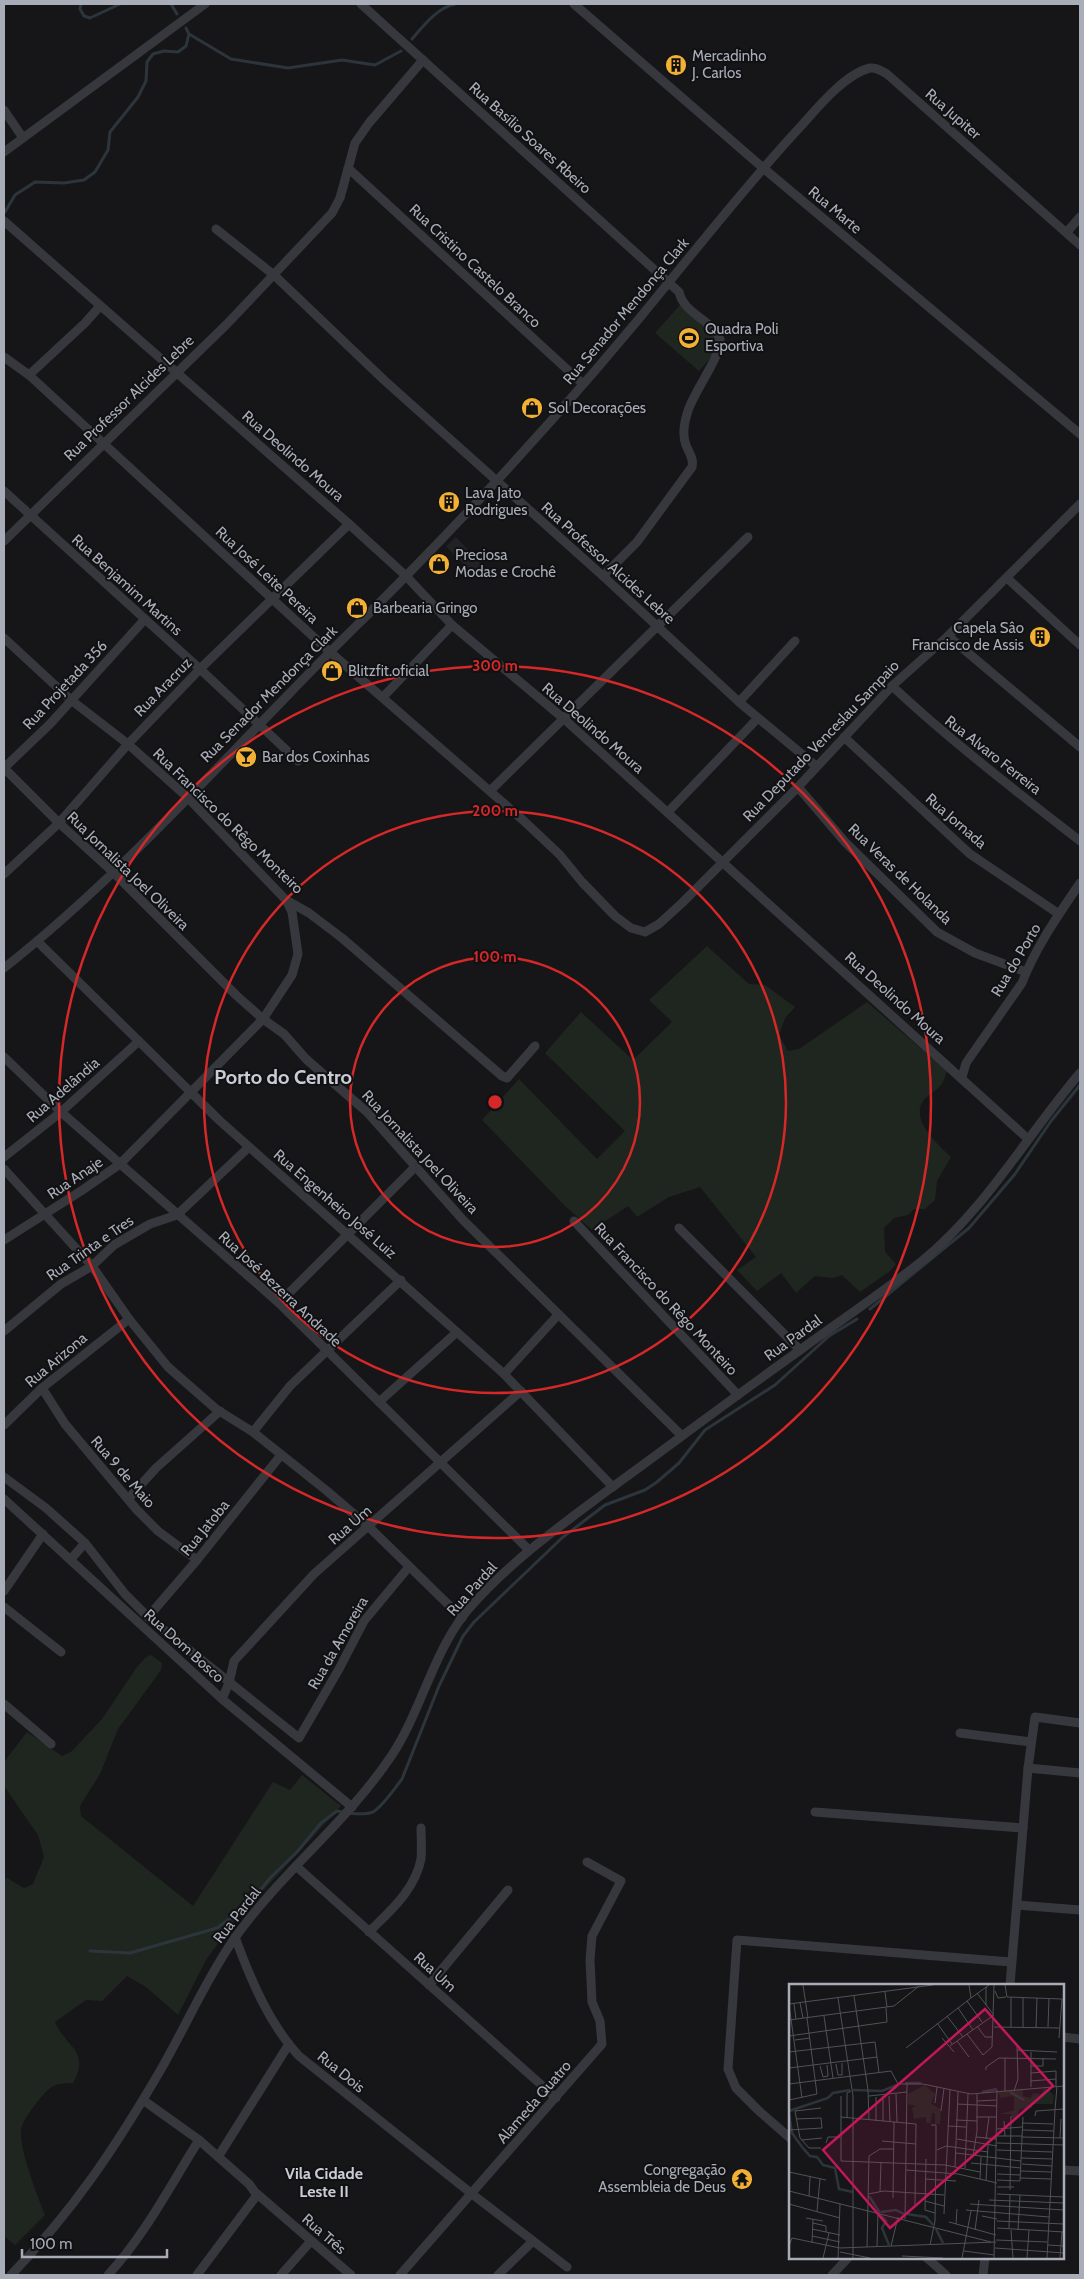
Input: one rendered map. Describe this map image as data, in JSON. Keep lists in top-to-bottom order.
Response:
{
  "streets": {
    "street": [
      "Rua Jupiter",
      "Rua Basílio Soares Rbeiro",
      "Rua Marte",
      "Rua Cristino Castelo Branco",
      "Rua Senador Mendonça Clark",
      "Rua Professor Alcides Lebre",
      "Rua Deolindo Moura",
      "Rua José Leite Pereira",
      "Rua Benjamim Martins",
      "Rua Projetada 356",
      "Rua Aracruz",
      "Rua Deputado Venceslau Sampaio",
      "Rua Alvaro Ferreira",
      "Rua Francisco do Rêgo Monteiro",
      "Rua Jornada",
      "Rua Jornalista Joel Oliveira",
      "Rua Veras de Holanda",
      "Rua do Porto",
      "Rua Adelândia",
      "Rua Anaje",
      "Rua Engenheiro José Luiz",
      "Rua Trinta e Tres",
      "Rua José Bezerra Andrade",
      "Rua Pardal",
      "Rua Arizona",
      "Rua 9 de Maio",
      "Rua Um",
      "Rua Jatoba",
      "Rua da Amoreira",
      "Rua Dom Bosco",
      "Rua Dois",
      "Alameda Quatro",
      "Rua Três"
    ]
  },
  "crossings": [
    ["Rua Jupiter", "Rua Senador Mendonça Clark"],
    ["Rua Basílio Soares Rbeiro", "Rua Senador Mendonça Clark"],
    ["Rua Basílio Soares Rbeiro", "Rua Professor Alcides Lebre"],
    ["Rua Marte", "Rua Senador Mendonça Clark"],
    ["Rua Cristino Castelo Branco", "Rua Senador Mendonça Clark"],
    ["Rua Cristino Castelo Branco", "Rua Professor Alcides Lebre"],
    ["Rua Senador Mendonça Clark", "Rua Professor Alcides Lebre"],
    ["Rua Senador Mendonça Clark", "Rua Deolindo Moura"],
    ["Rua Senador Mendonça Clark", "Rua José Leite Pereira"],
    ["Rua Senador Mendonça Clark", "Rua Benjamim Martins"],
    ["Rua Senador Mendonça Clark", "Rua Francisco do Rêgo Monteiro"],
    ["Rua Senador Mendonça Clark", "Rua Jornalista Joel Oliveira"],
    ["Rua Senador Mendonça Clark", "Rua Engenheiro José Luiz"],
    ["Rua Professor Alcides Lebre", "Rua Deolindo Moura"],
    ["Rua Professor Alcides Lebre", "Rua José Leite Pereira"],
    ["Rua Professor Alcides Lebre", "Rua Benjamim Martins"],
    ["Rua Professor Alcides Lebre", "Rua Deputado Venceslau Sampaio"],
    ["Rua Deolindo Moura", "Rua Aracruz"],
    ["Rua Deolindo Moura", "Rua Deputado Venceslau Sampaio"],
    ["Rua Deolindo Moura", "Rua do Porto"],
    ["Rua Deolindo Moura", "Rua Pardal"],
    ["Rua José Leite Pereira", "Rua Aracruz"],
    ["Rua José Leite Pereira", "Rua Deputado Venceslau Sampaio"],
    ["Rua Benjamim Martins", "Rua Projetada 356"],
    ["Rua Benjamim Martins", "Rua Aracruz"],
    ["Rua Projetada 356", "Rua Francisco do Rêgo Monteiro"],
    ["Rua Projetada 356", "Rua Jornalista Joel Oliveira"],
    ["Rua Aracruz", "Rua Francisco do Rêgo Monteiro"],
    ["Rua Aracruz", "Rua Jornalista Joel Oliveira"],
    ["Rua Deputado Venceslau Sampaio", "Rua Alvaro Ferreira"],
    ["Rua Deputado Venceslau Sampaio", "Rua Jornada"],
    ["Rua Deputado Venceslau Sampaio", "Rua Veras de Holanda"],
    ["Rua Francisco do Rêgo Monteiro", "Rua Anaje"],
    ["Rua Francisco do Rêgo Monteiro", "Rua Pardal"],
    ["Rua Jornada", "Rua do Porto"],
    ["Rua Jornalista Joel Oliveira", "Rua Anaje"],
    ["Rua Jornalista Joel Oliveira", "Rua Pardal"],
    ["Rua Veras de Holanda", "Rua do Porto"],
    ["Rua Adelândia", "Rua Engenheiro José Luiz"],
    ["Rua Adelândia", "Rua José Bezerra Andrade"],
    ["Rua Anaje", "Rua Engenheiro José Luiz"],
    ["Rua Anaje", "Rua José Bezerra Andrade"],
    ["Rua Engenheiro José Luiz", "Rua Trinta e Tres"],
    ["Rua Engenheiro José Luiz", "Rua Pardal"],
    ["Rua Engenheiro José Luiz", "Rua Um"],
    ["Rua Trinta e Tres", "Rua José Bezerra Andrade"],
    ["Rua José Bezerra Andrade", "Rua Pardal"],
    ["Rua José Bezerra Andrade", "Rua Um"],
    ["Rua Pardal", "Rua Um"],
    ["Rua Pardal", "Rua Dom Bosco"],
    ["Rua Pardal", "Rua Dois"],
    ["Rua Pardal", "Rua Três"],
    ["Rua Arizona", "Rua 9 de Maio"],
    ["Rua 9 de Maio", "Rua Jatoba"],
    ["Rua Um", "Rua da Amoreira"],
    ["Rua Um", "Rua Dom Bosco"],
    ["Rua Um", "Alameda Quatro"],
    ["Rua Dois", "Alameda Quatro"]
  ],
  "districts": ["Porto do Centro", "Vila Cidade Leste II"],
  "places": {
    "building": ["Mercadinho J. Carlos", "Lava Jato Rodrigues", "Capela Sâo Francisco de Assis"],
    "sports": ["Quadra Poli Esportiva"],
    "shop": [
      "Sol Decorações",
      "Preciosa Modas e Crochê",
      "Barbearia Gringo",
      "Blitzfit.oficial"
    ],
    "bar": ["Bar dos Coxinhas"],
    "temple": ["Congregação Assembleia de Deus"]
  },
  "scale_bar": "100 m",
  "rings": ["300 m", "200 m", "100 m"]
}
